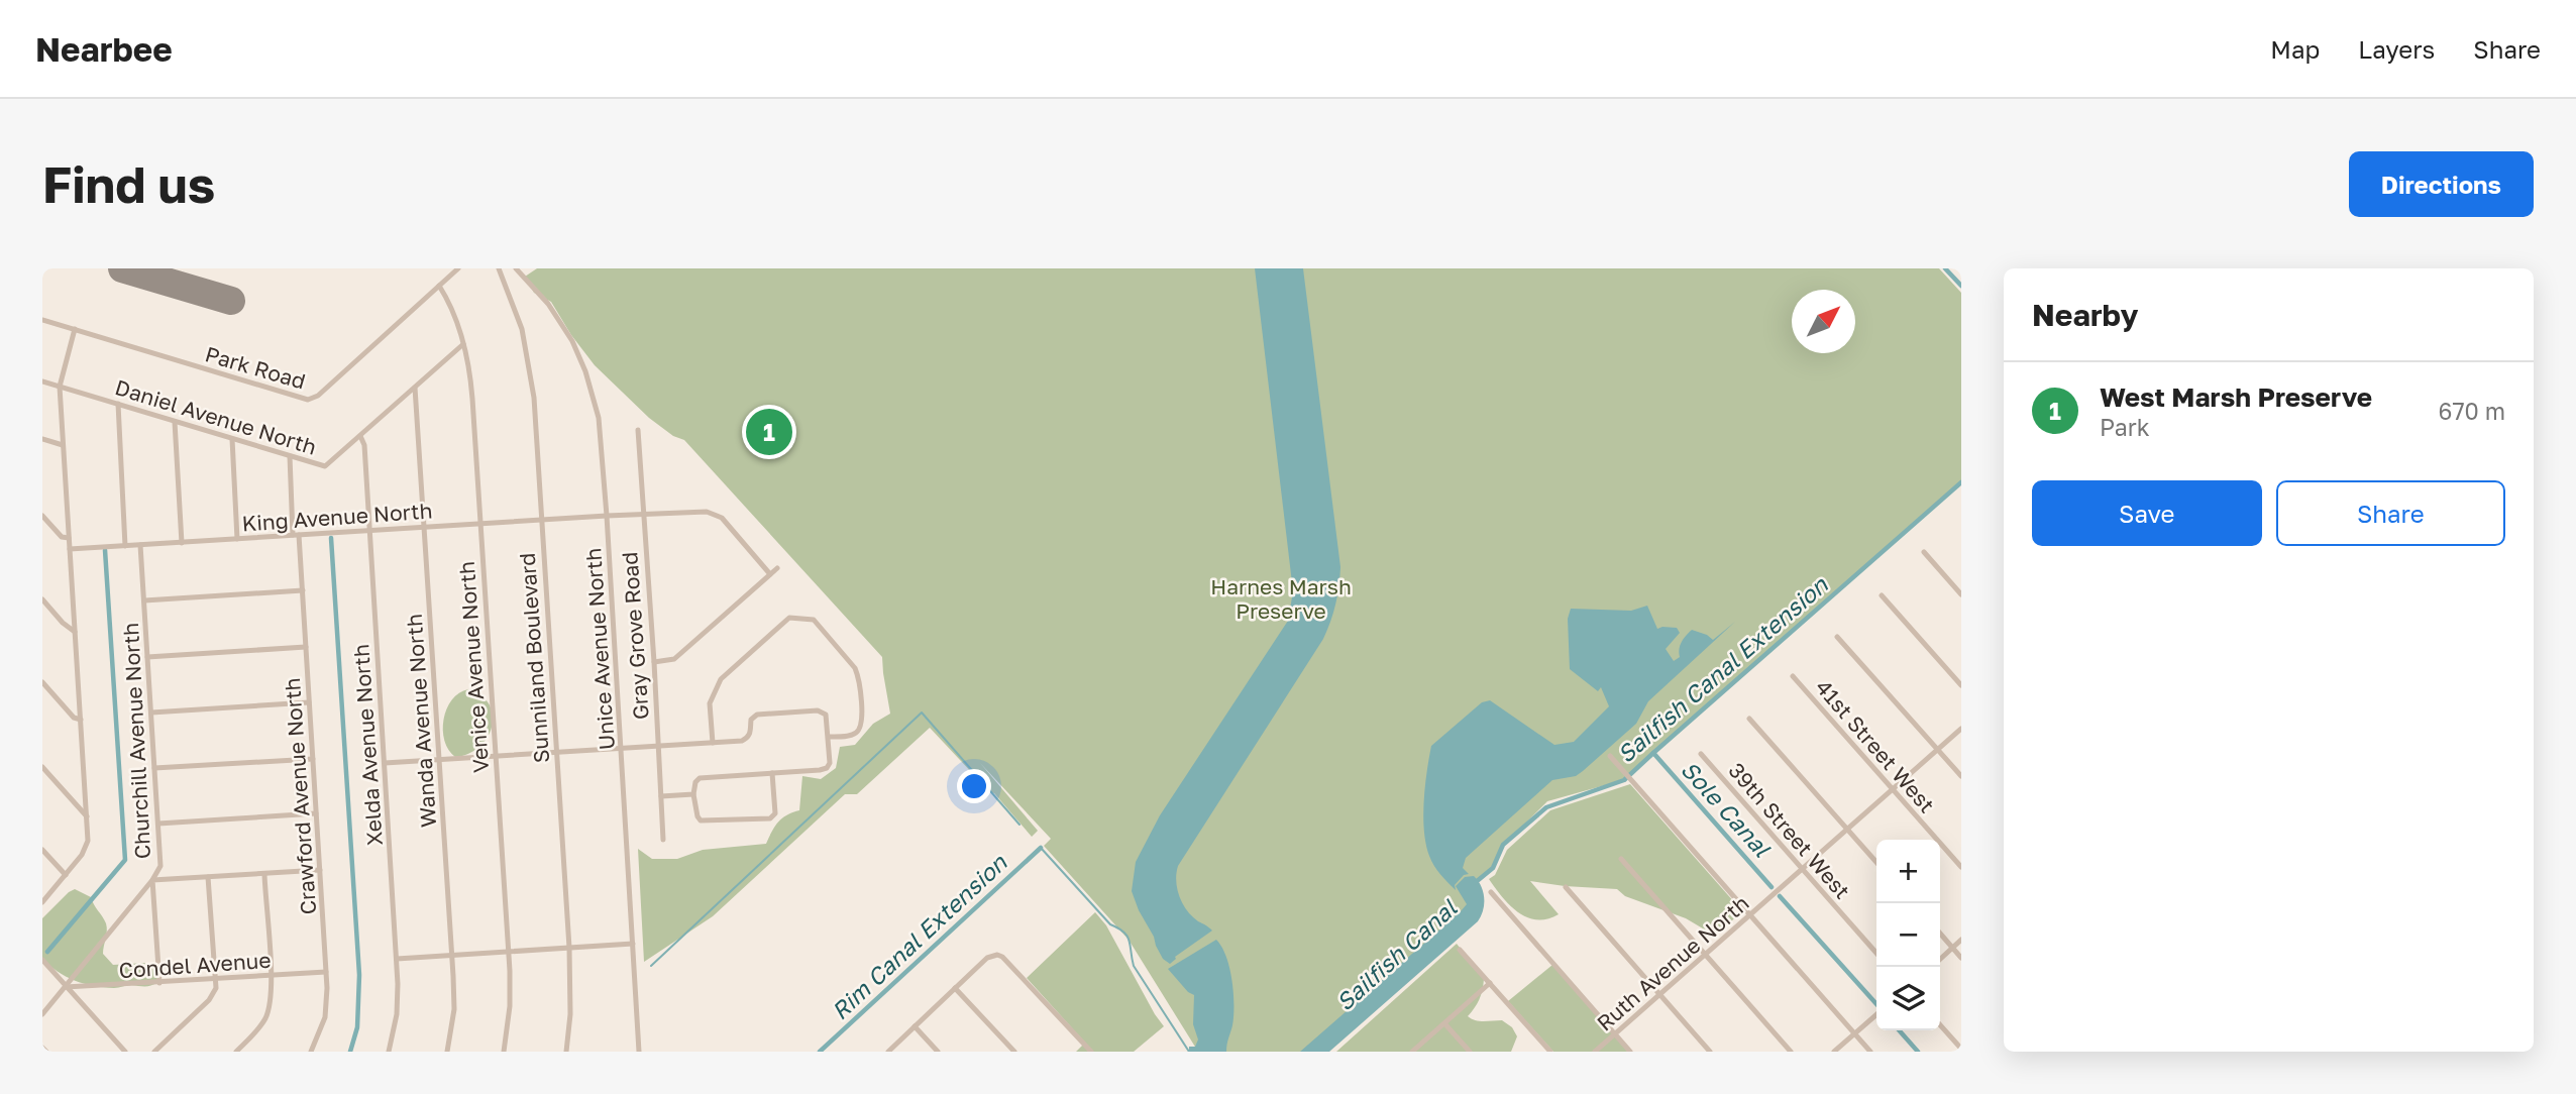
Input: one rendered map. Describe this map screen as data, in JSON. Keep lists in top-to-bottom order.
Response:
{
  "streets": {
    "street": [
      "Park Road",
      "Daniel Avenue North",
      "King Avenue North",
      "Gray Grove Road",
      "Unice Avenue North",
      "Sunniland Boulevard",
      "Venice Avenue North",
      "Wanda Avenue North",
      "Churchill Avenue North",
      "Xelda Avenue North",
      "41st Street West",
      "Crawford Avenue North",
      "39th Street West",
      "Ruth Avenue North",
      "Condel Avenue"
    ]
  },
  "crossings": [
    ["Park Road", "Venice Avenue North"],
    ["Daniel Avenue North", "Venice Avenue North"],
    ["Daniel Avenue North", "Wanda Avenue North"],
    ["Daniel Avenue North", "Xelda Avenue North"],
    ["Daniel Avenue North", "Crawford Avenue North"],
    ["King Avenue North", "Gray Grove Road"],
    ["King Avenue North", "Unice Avenue North"],
    ["King Avenue North", "Sunniland Boulevard"],
    ["King Avenue North", "Venice Avenue North"],
    ["King Avenue North", "Wanda Avenue North"],
    ["King Avenue North", "Churchill Avenue North"],
    ["King Avenue North", "Xelda Avenue North"],
    ["King Avenue North", "Crawford Avenue North"],
    ["Churchill Avenue North", "Condel Avenue"],
    ["41st Street West", "Ruth Avenue North"],
    ["Crawford Avenue North", "Condel Avenue"],
    ["39th Street West", "Ruth Avenue North"]
  ],
  "water": [
    "Sailfish Canal Extension",
    "Sole Canal",
    "Rim Canal Extension",
    "Sailfish Canal"
  ],
  "parks": ["Harnes Marsh Preserve"],
  "north": "top right",
  "page": {
    "header": "Nearbee",
    "nav": ["Map", "Layers", "Share"],
    "buttons": [
      "Directions",
      ["Save", "Share"]
    ],
    "title": "Find us",
    "heading": "Nearby",
    "list": [
      {
        "mark": "1",
        "name": "West Marsh Preserve",
        "note": "Park",
        "value": "670 m"
      }
    ],
    "pins": "1",
    "map_buttons": ["+", "−"]
  }
}
